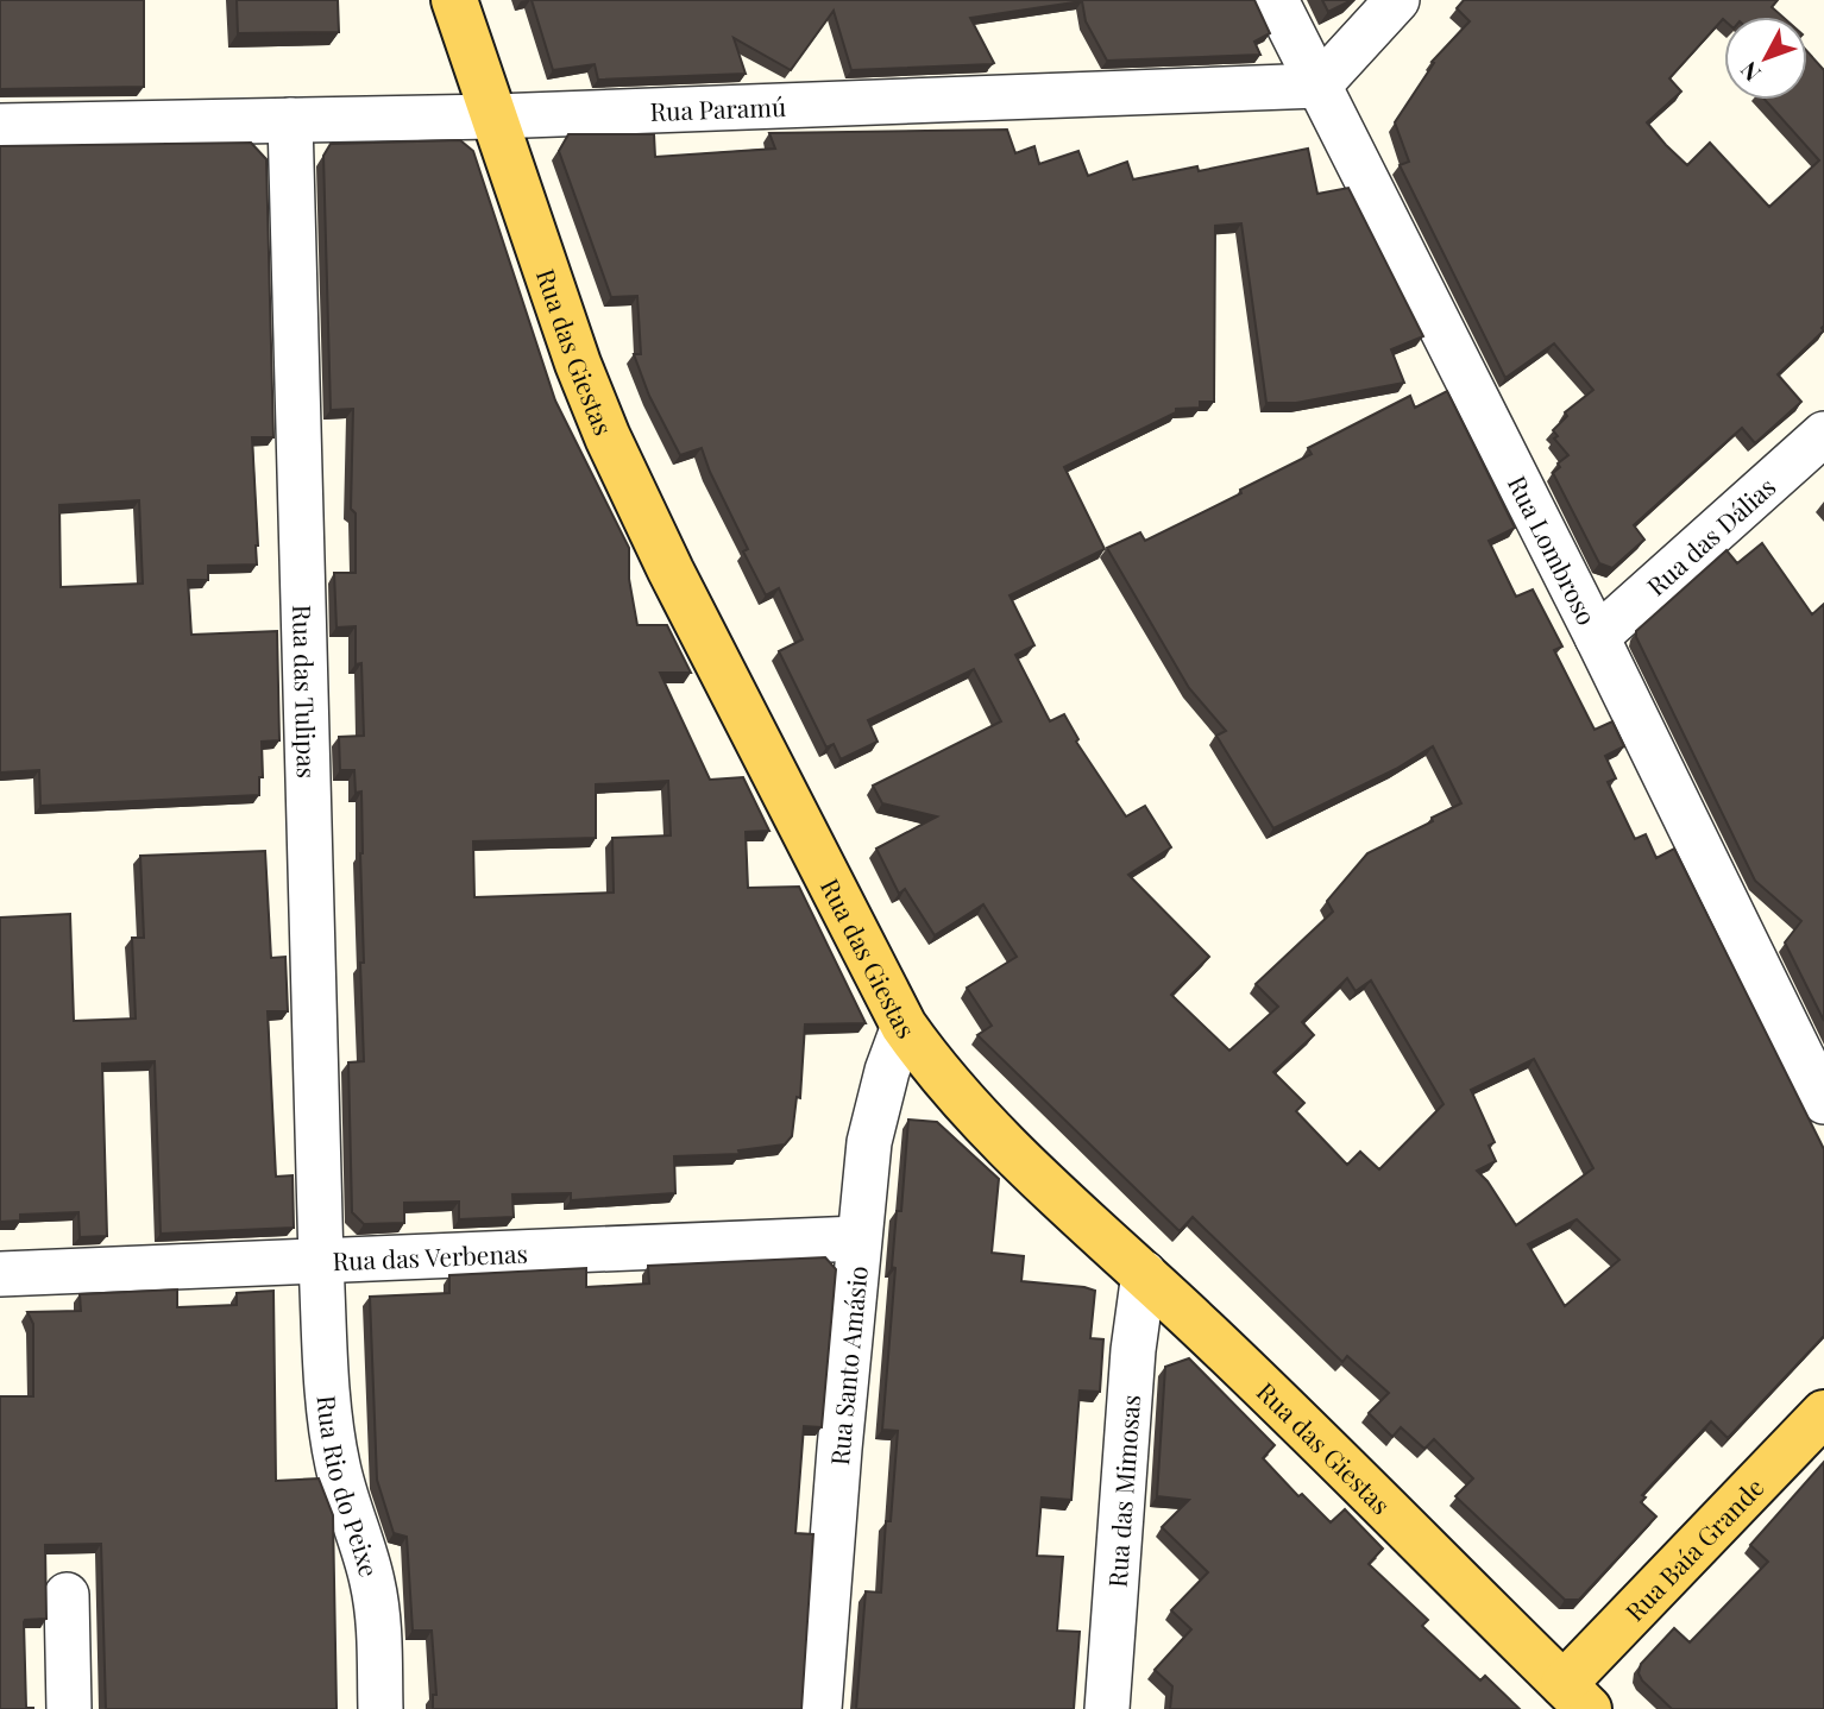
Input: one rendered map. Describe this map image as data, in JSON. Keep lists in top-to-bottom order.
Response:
{
  "streets": {
    "main road": ["Rua das Giestas", "Rua Baía Grande"],
    "street": [
      "Rua Paramú",
      "Rua das Dálias",
      "Rua Lombroso",
      "Rua das Tulipas",
      "Rua das Verbenas",
      "Rua Santo Amásio",
      "Rua Rio do Peixe",
      "Rua das Mimosas"
    ]
  },
  "crossings": [
    ["Rua Paramú", "Rua das Giestas"],
    ["Rua Paramú", "Rua Lombroso"],
    ["Rua Paramú", "Rua das Tulipas"],
    ["Rua das Giestas", "Rua Santo Amásio"],
    ["Rua das Giestas", "Rua das Mimosas"],
    ["Rua das Giestas", "Rua Baía Grande"],
    ["Rua das Dálias", "Rua Lombroso"],
    ["Rua das Tulipas", "Rua das Verbenas"],
    ["Rua das Tulipas", "Rua Rio do Peixe"],
    ["Rua das Verbenas", "Rua Santo Amásio"],
    ["Rua das Verbenas", "Rua Rio do Peixe"]
  ],
  "north": "bottom left"
}
